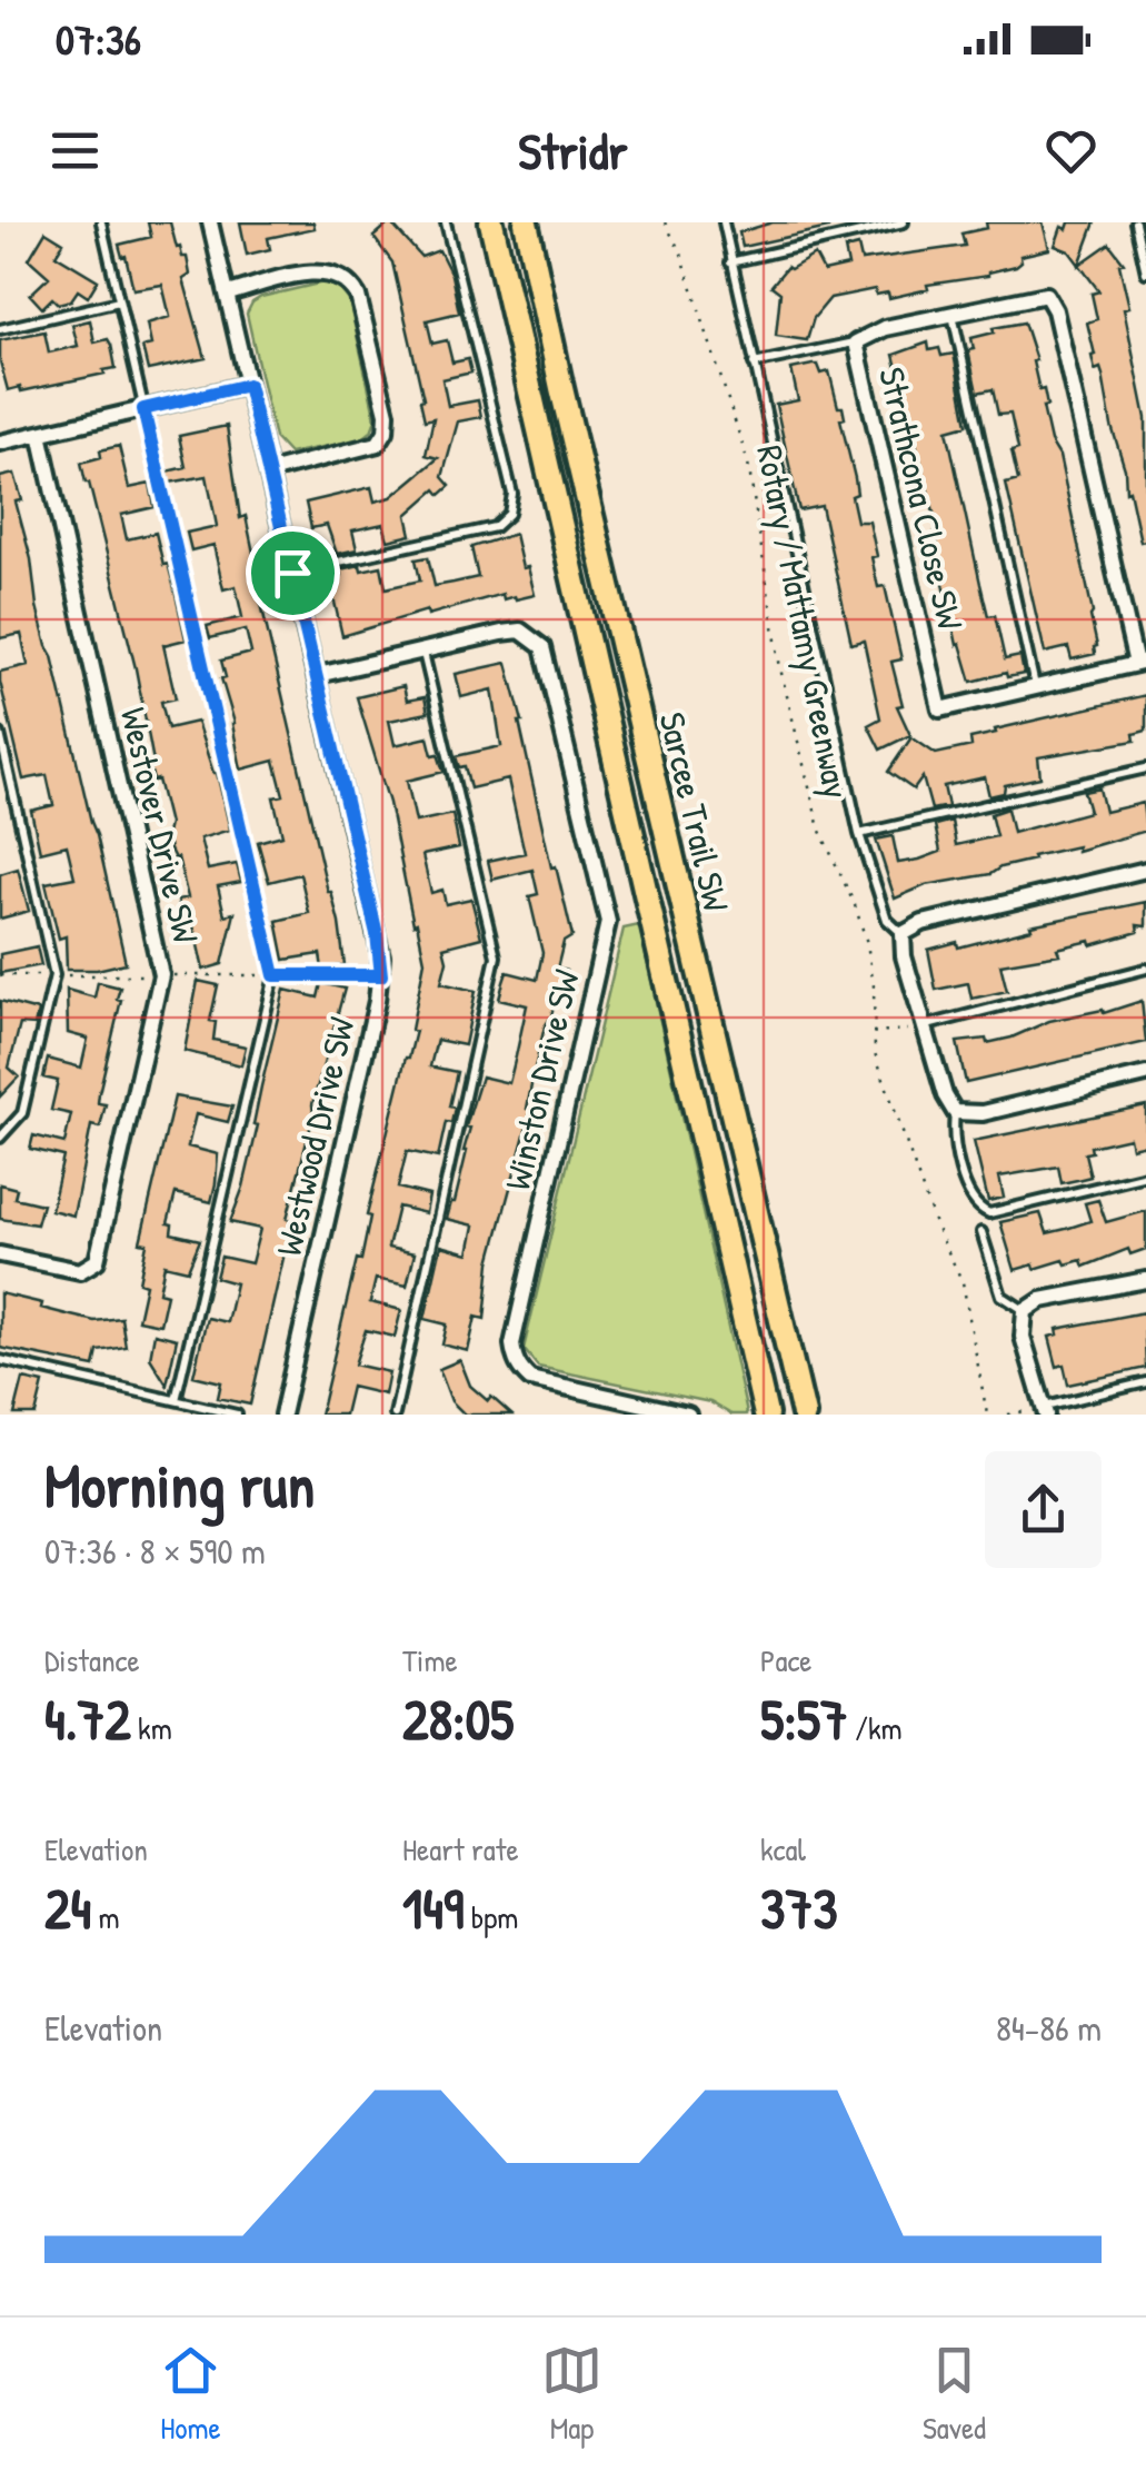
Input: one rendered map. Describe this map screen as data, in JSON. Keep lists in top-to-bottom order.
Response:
{
  "streets": {
    "highway": ["Sarcee Trail SW"],
    "street": [
      "Strathcona Close SW",
      "Westover Drive SW",
      "Winston Drive SW",
      "Westwood Drive SW"
    ],
    "path": ["Rotary / Mattamy Greenway"]
  },
  "page": {
    "status": "07:36",
    "header": "Stridr",
    "heading": ["Morning run", "07:36 · 8 × 590 m"],
    "stats": [
      ["Distance", "4.72 km"],
      ["Time", "28:05"],
      ["Pace", "5:57 /km"],
      ["Elevation", "24 m"],
      ["Heart rate", "149 bpm"],
      ["kcal", "373"]
    ],
    "chart": ["Elevation", "84–86 m"],
    "tabs": ["Home", "Map", "Saved"]
  }
}
